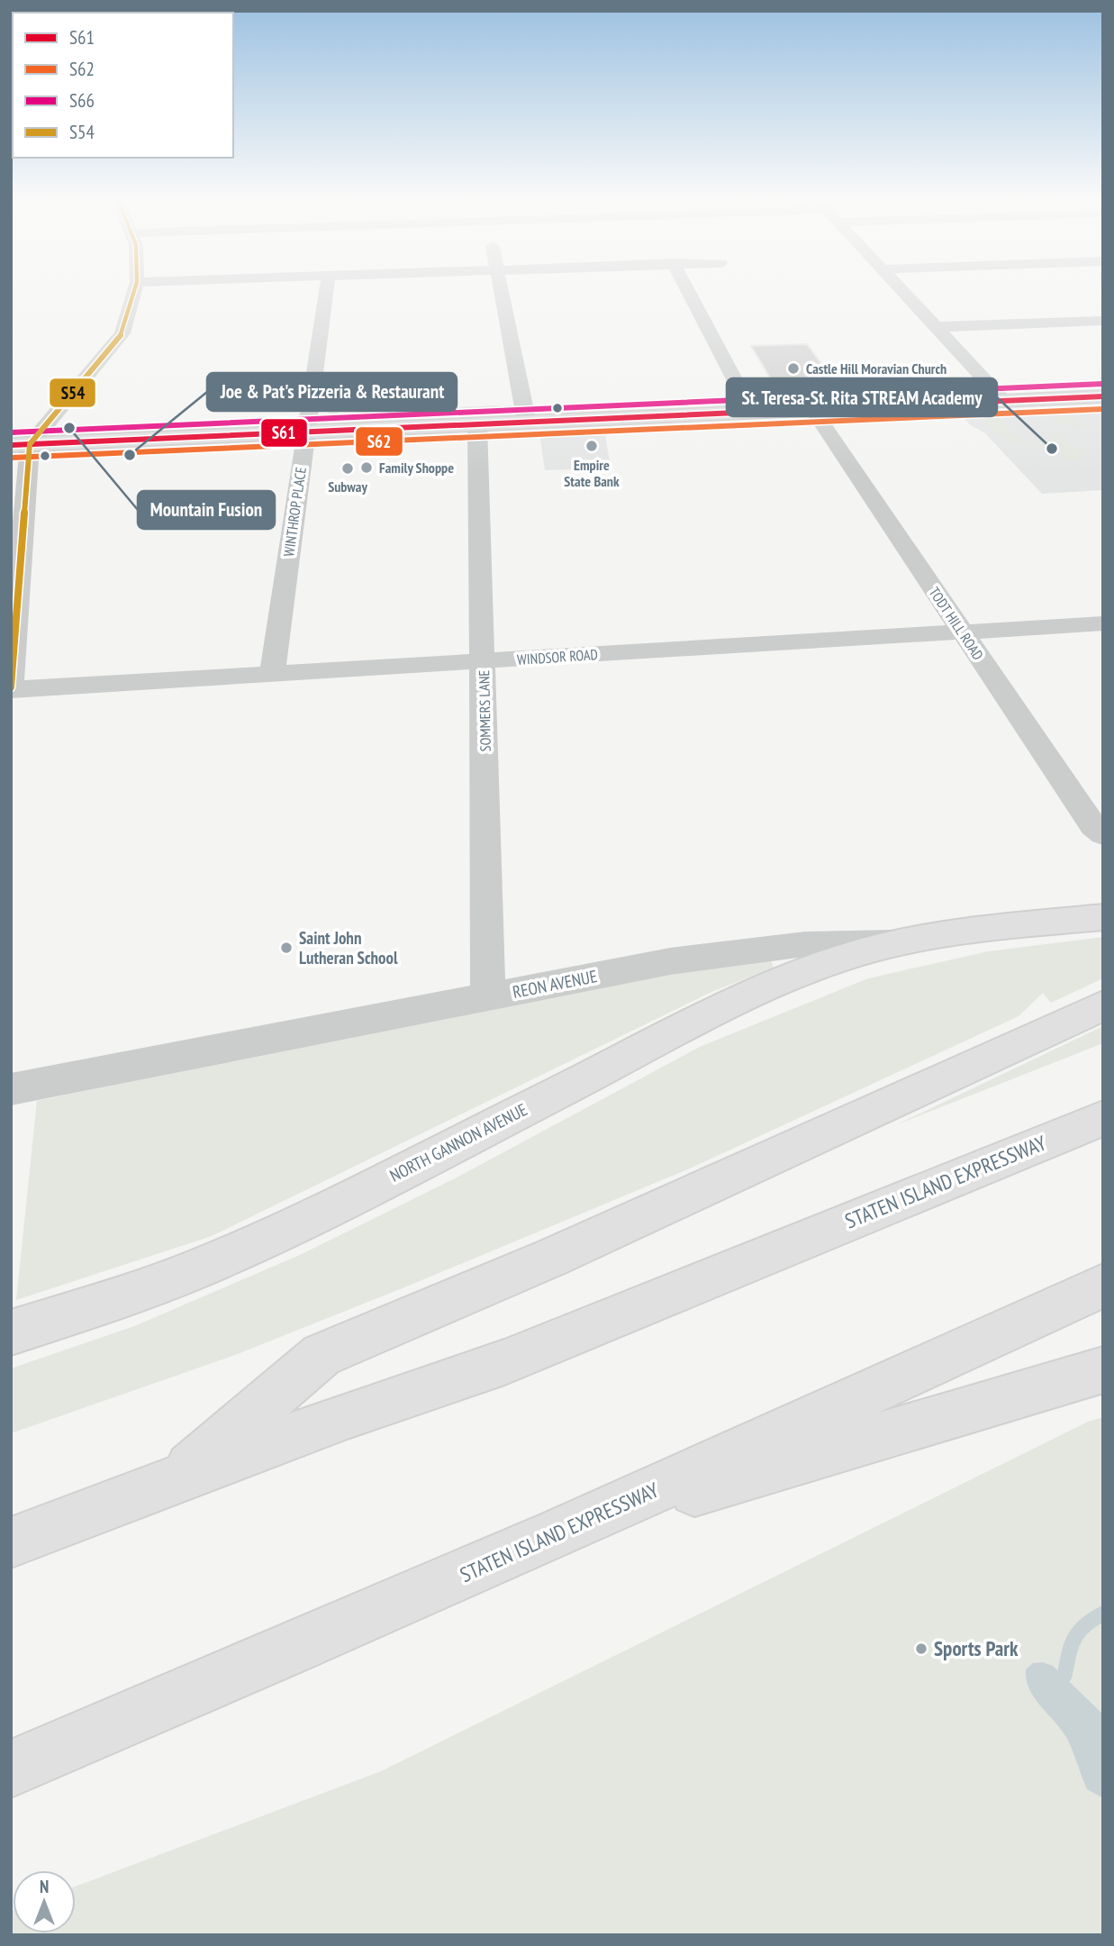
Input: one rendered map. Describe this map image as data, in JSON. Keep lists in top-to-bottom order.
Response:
{
  "streets": {
    "main road": ["REON AVENUE", "NORTH GANNON AVENUE", "STATEN ISLAND EXPRESSWAY"],
    "street": [
      "WINTHROP PLACE",
      "TODT HILL ROAD",
      "WINDSOR ROAD",
      "SOMMERS LANE"
    ]
  },
  "crossings": [
    ["WINTHROP PLACE", "WINDSOR ROAD"],
    ["TODT HILL ROAD", "WINDSOR ROAD"],
    ["WINDSOR ROAD", "SOMMERS LANE"],
    ["SOMMERS LANE", "REON AVENUE"],
    ["REON AVENUE", "NORTH GANNON AVENUE"]
  ],
  "places": [
    "Castle Hill Moravian Church",
    "Mountain Fusion",
    "Empire State Bank",
    "St. Teresa-St. Rita STREAM Academy",
    "Joe & Pat's Pizzeria & Restaurant",
    "Family Shoppe",
    "Subway",
    "Saint John Lutheran School",
    "Sports Park"
  ],
  "lines": [
    "transit line S54",
    "transit line S66",
    "transit line S61",
    "transit line S62"
  ],
  "legend": [
    "S61",
    "S62",
    "S66",
    "S54"
  ],
  "north": "top"
}
